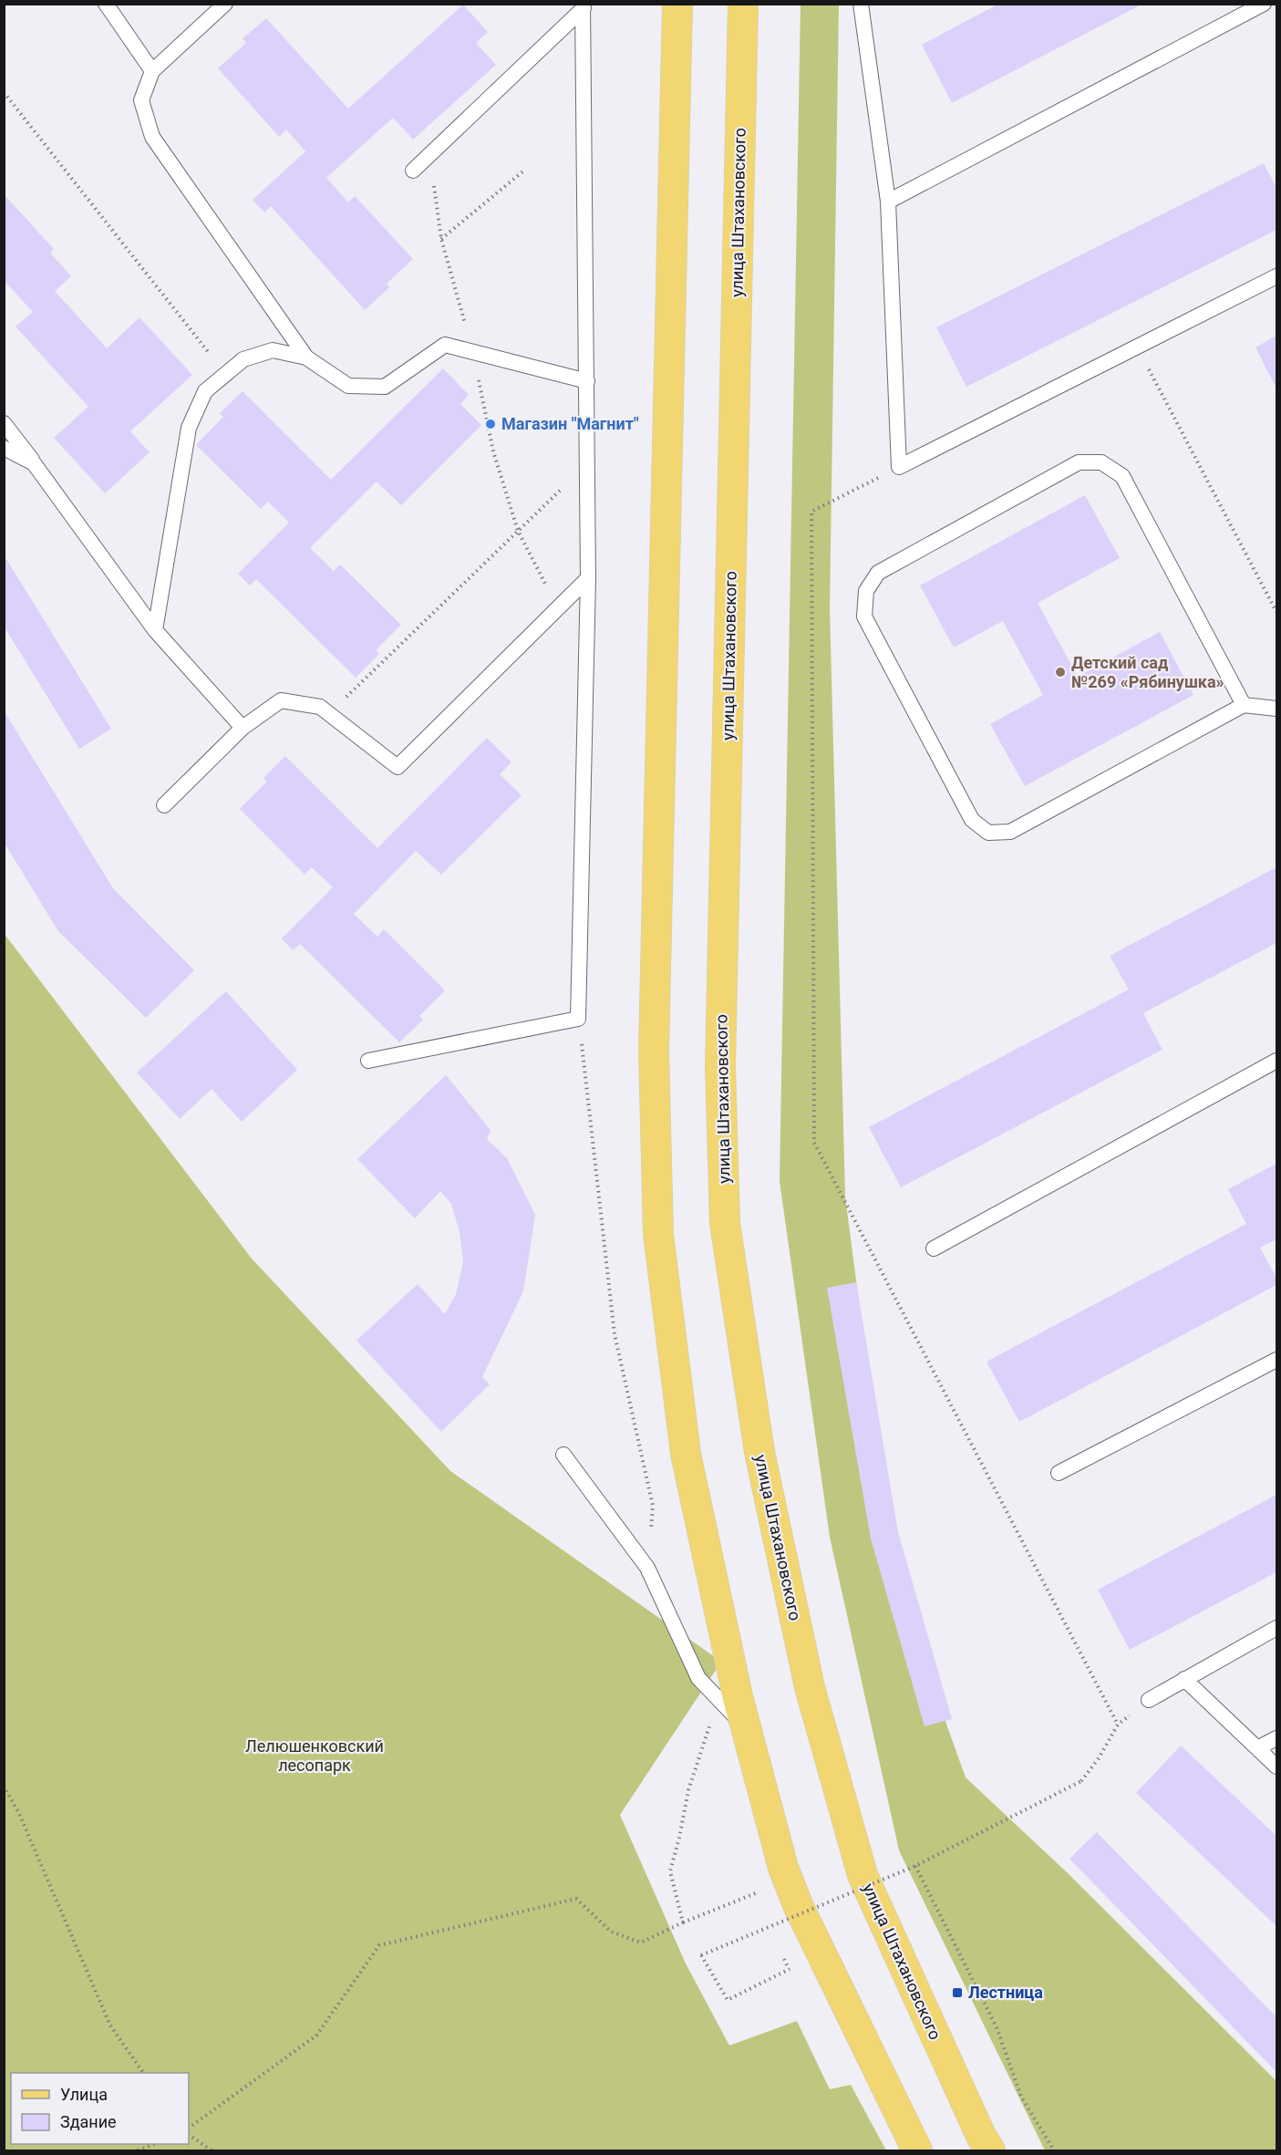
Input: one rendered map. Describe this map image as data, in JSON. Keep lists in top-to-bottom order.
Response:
{
  "streets": {
    "main road": ["улица Штахановского"]
  },
  "parks": ["Лелюшенковский лесопарк"],
  "places": {
    "other": ["Магазин \"Магнит\"", "Детский сад №269 «Рябинушка»"],
    "transit": ["Лестница"]
  },
  "legend": ["Улица", "Здание"]
}
